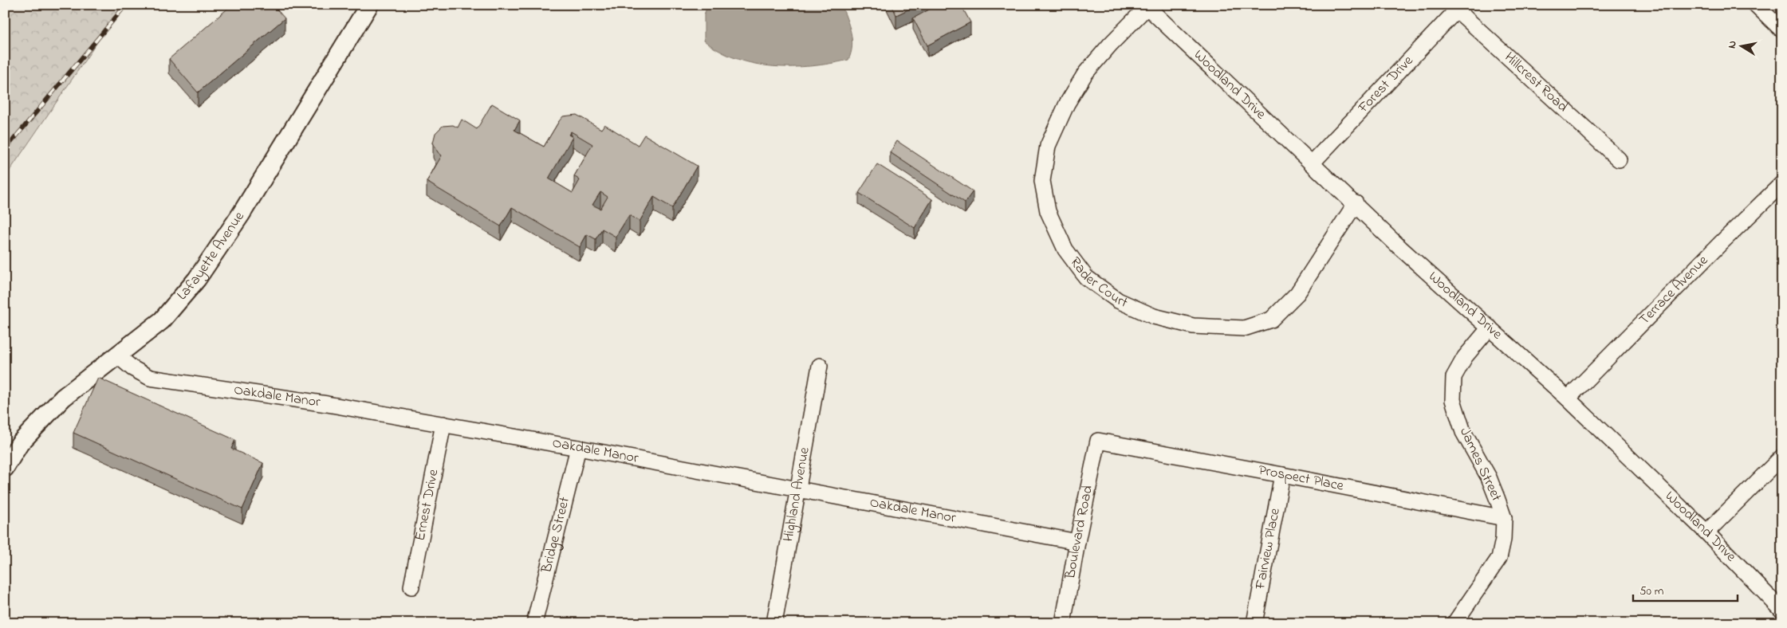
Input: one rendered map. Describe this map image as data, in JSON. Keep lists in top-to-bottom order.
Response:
{
  "streets": {
    "main road": ["Lafayette Avenue"],
    "street": [
      "Hillcrest Road",
      "Forest Drive",
      "Woodland Drive",
      "Rader Court",
      "Terrace Avenue",
      "Oakdale Manor",
      "James Street",
      "Prospect Place",
      "Highland Avenue",
      "Ernest Drive",
      "Boulevard Road",
      "Bridge Street",
      "Fairview Place"
    ]
  },
  "crossings": [
    ["Hillcrest Road", "Forest Drive"],
    ["Forest Drive", "Woodland Drive"],
    ["Woodland Drive", "Rader Court"],
    ["Woodland Drive", "Terrace Avenue"],
    ["Woodland Drive", "James Street"],
    ["Lafayette Avenue", "Oakdale Manor"],
    ["Oakdale Manor", "Highland Avenue"],
    ["Oakdale Manor", "Ernest Drive"],
    ["Oakdale Manor", "Boulevard Road"],
    ["Oakdale Manor", "Bridge Street"],
    ["James Street", "Prospect Place"],
    ["Prospect Place", "Boulevard Road"],
    ["Prospect Place", "Fairview Place"]
  ],
  "scale_bar": "50 m",
  "north": "left"
}
